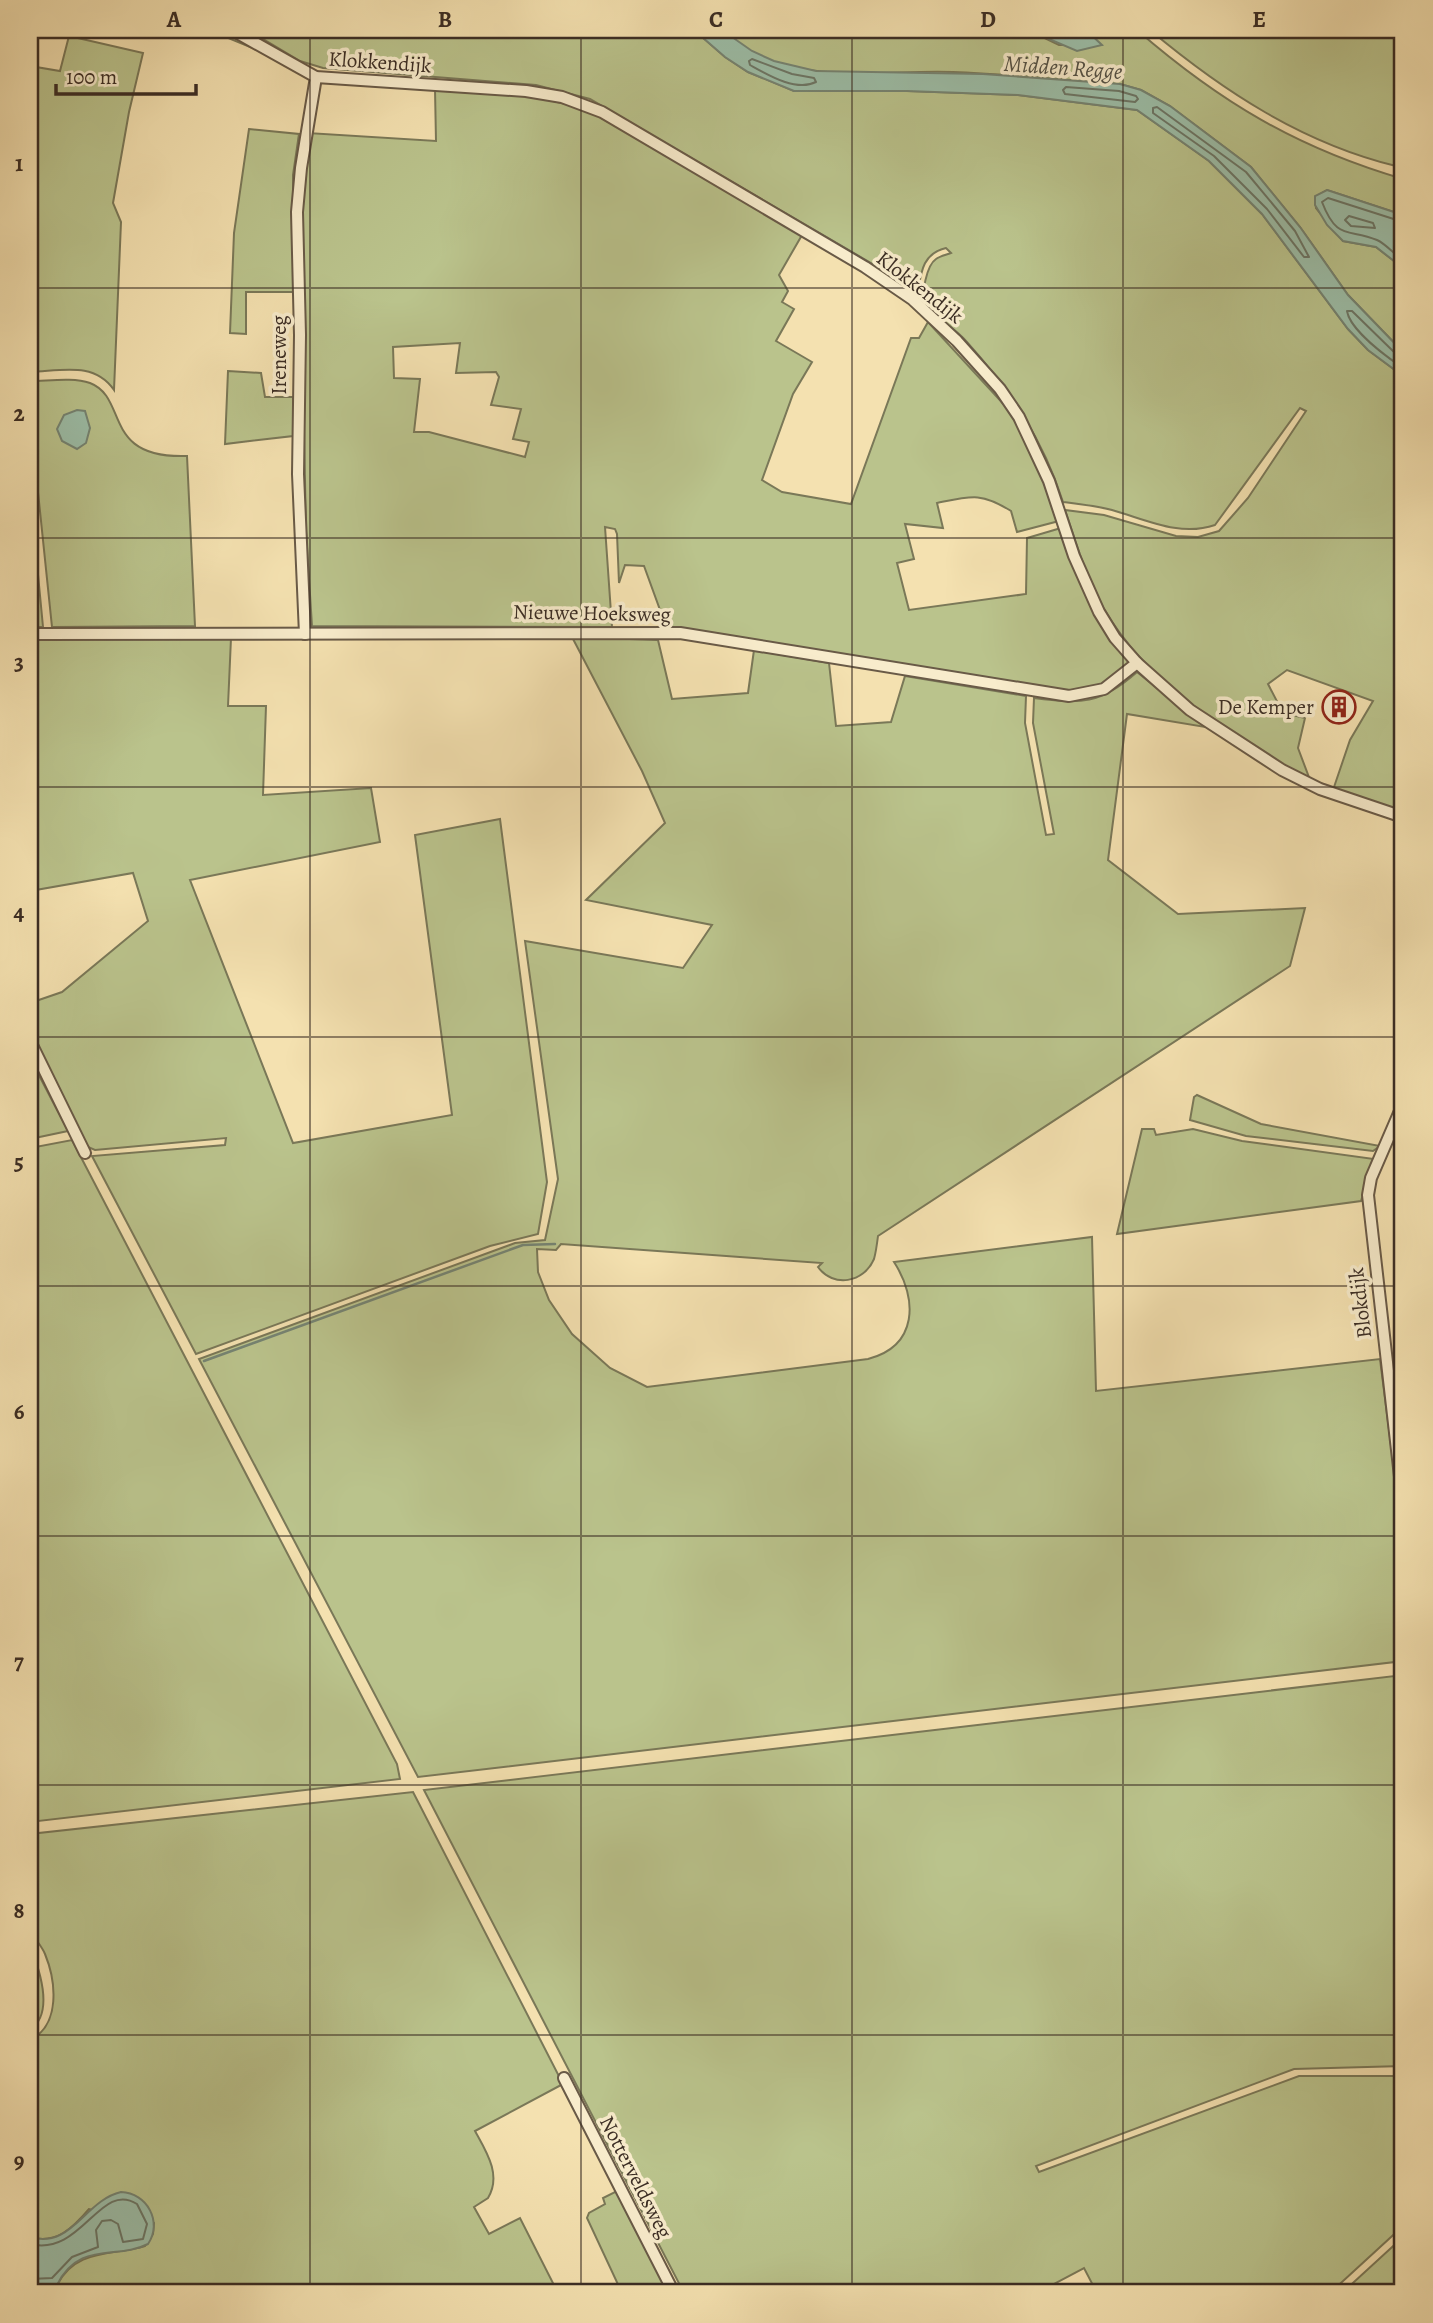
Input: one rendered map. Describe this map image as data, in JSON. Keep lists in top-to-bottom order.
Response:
{
  "streets": {
    "street": [
      "Klokkendijk",
      "Ireneweg",
      "Nieuwe Hoeksweg",
      "Blokdijk",
      "Notterveldsweg"
    ]
  },
  "crossings": [
    ["Klokkendijk", "Ireneweg"],
    ["Klokkendijk", "Nieuwe Hoeksweg"],
    ["Ireneweg", "Nieuwe Hoeksweg"]
  ],
  "water": ["Midden Regge"],
  "places": {
    "building": ["De Kemper"]
  },
  "scale_bar": "100 m",
  "grid": {
    "columns": [
      "A",
      "B",
      "C",
      "D",
      "E"
    ],
    "rows": [
      "1",
      "2",
      "3",
      "4",
      "5",
      "6",
      "7",
      "8",
      "9"
    ]
  }
}
